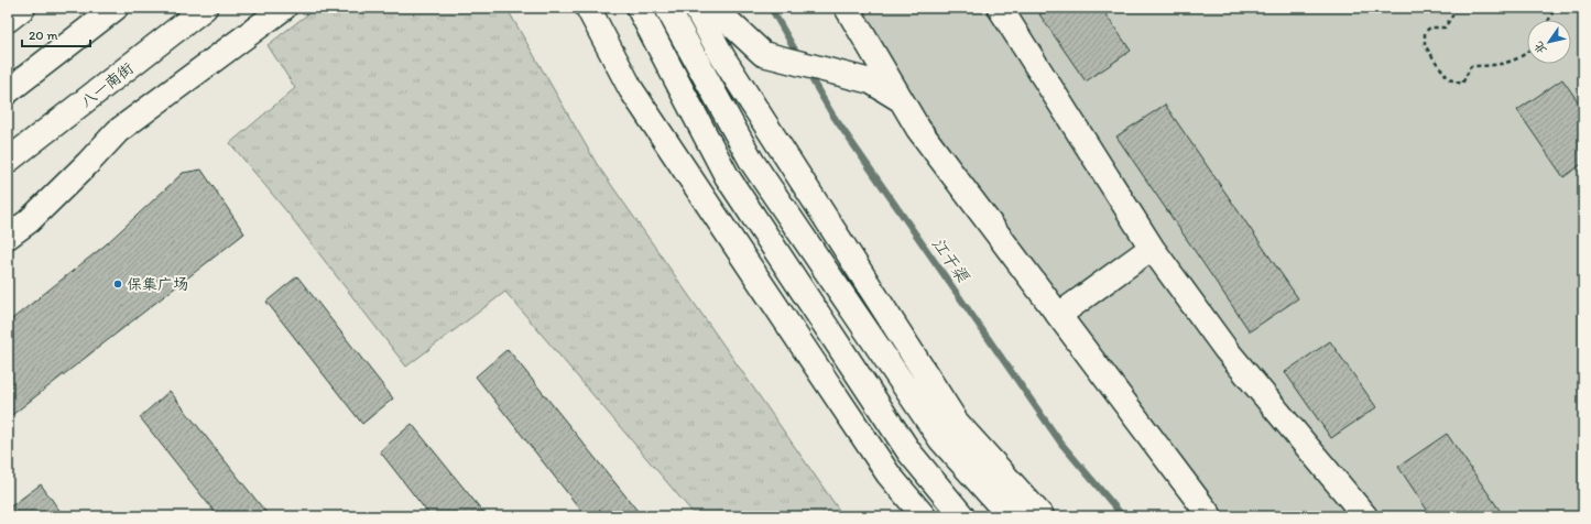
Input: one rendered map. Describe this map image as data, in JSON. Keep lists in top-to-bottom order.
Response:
{
  "streets": {
    "main road": ["八一南街"]
  },
  "water": ["江干渠"],
  "places": ["保集广场"],
  "scale_bar": "20 m",
  "north": "bottom left"
}
